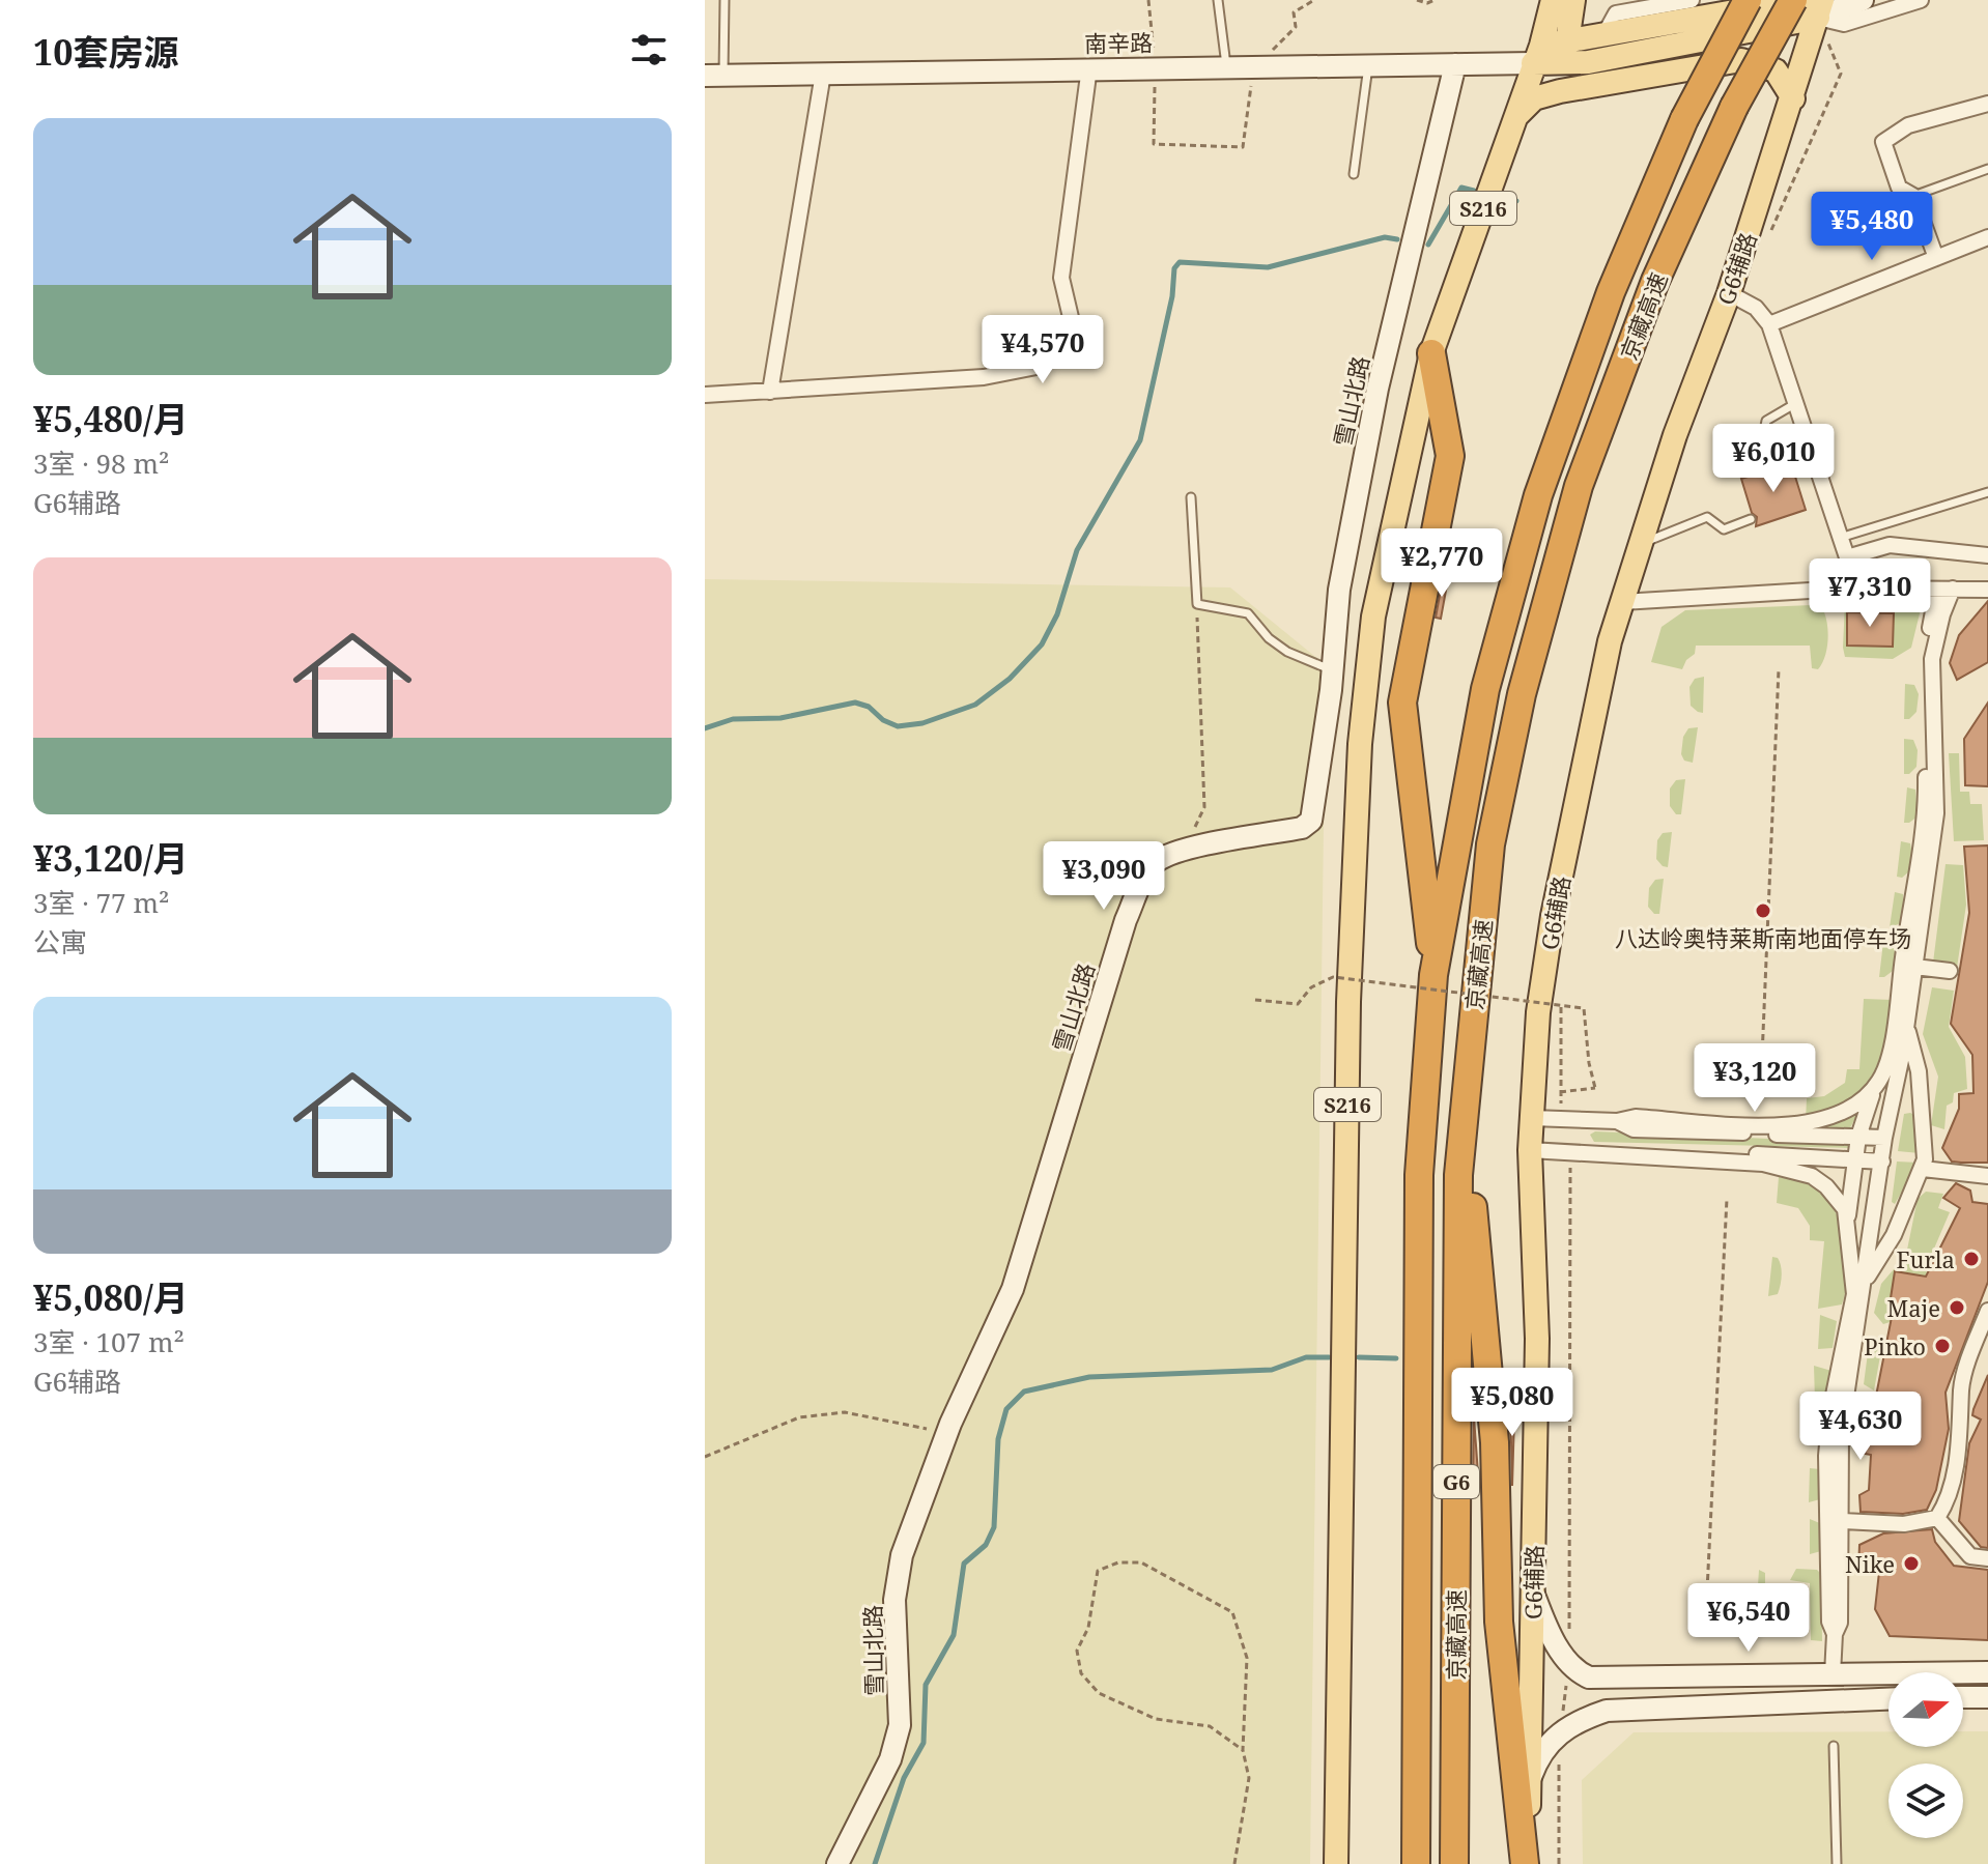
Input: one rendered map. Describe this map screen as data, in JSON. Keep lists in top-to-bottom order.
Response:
{
  "streets": {
    "highway": ["京藏高速", "G6"],
    "main road": ["S216", "G6辅路"],
    "street": ["南辛路", "雪山北路"]
  },
  "crossings": [
    ["南辛路", "S216"],
    ["南辛路", "雪山北路"]
  ],
  "places": [
    "八达岭奥特莱斯南地面停车场",
    "Furla",
    "Maje",
    "Pinko",
    "Nike"
  ],
  "north": "right",
  "page": {
    "heading": "10套房源",
    "list": [
      {
        "name": "¥5,480/月",
        "note": "3室 · 98 m² · G6辅路"
      },
      {
        "name": "¥3,120/月",
        "note": "3室 · 77 m² · 公寓"
      },
      {
        "name": "¥5,080/月",
        "note": "3室 · 107 m² · G6辅路"
      }
    ],
    "price": [
      "¥5,480",
      "¥4,570",
      "¥6,010",
      "¥2,770",
      "¥7,310",
      "¥3,090",
      "¥3,120",
      "¥5,080",
      "¥4,630",
      "¥6,540"
    ]
  }
}
